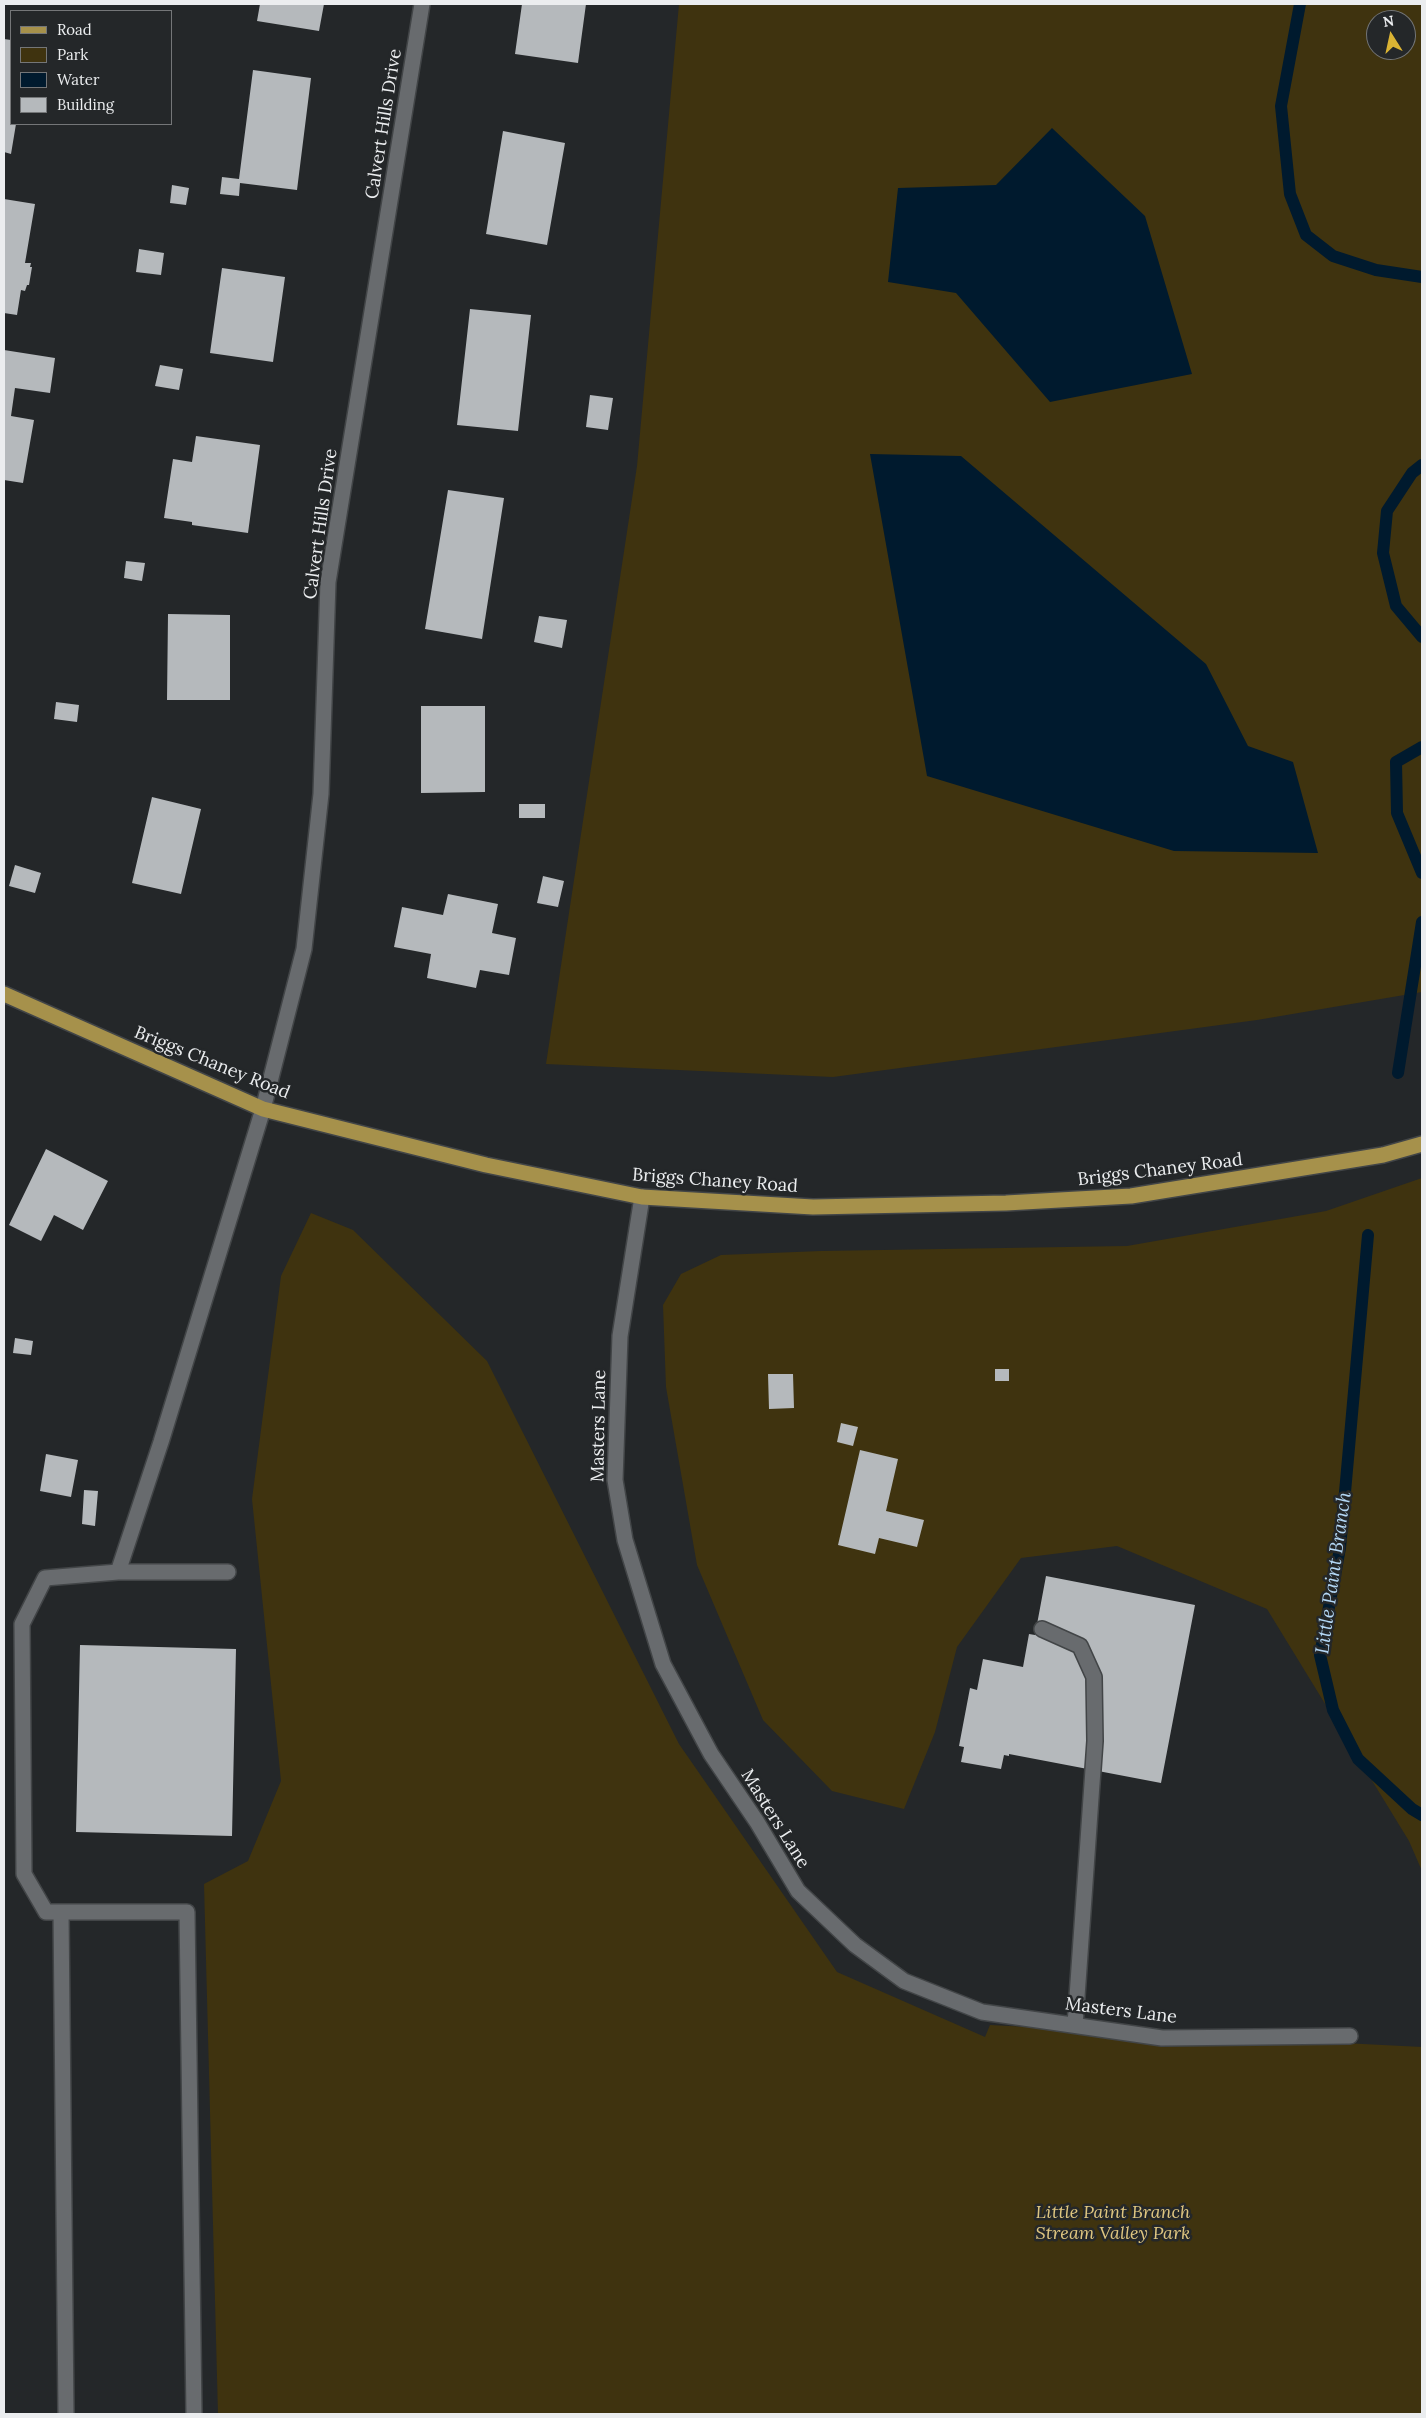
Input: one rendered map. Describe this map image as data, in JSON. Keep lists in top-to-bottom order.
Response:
{
  "streets": {
    "main road": ["Briggs Chaney Road"],
    "street": ["Calvert Hills Drive", "Masters Lane"]
  },
  "crossings": [
    ["Calvert Hills Drive", "Briggs Chaney Road"],
    ["Briggs Chaney Road", "Masters Lane"]
  ],
  "water": ["Little Paint Branch"],
  "parks": ["Little Paint Branch Stream Valley Park"],
  "legend": [
    "Road",
    "Park",
    "Water",
    "Building"
  ],
  "north": "top"
}
